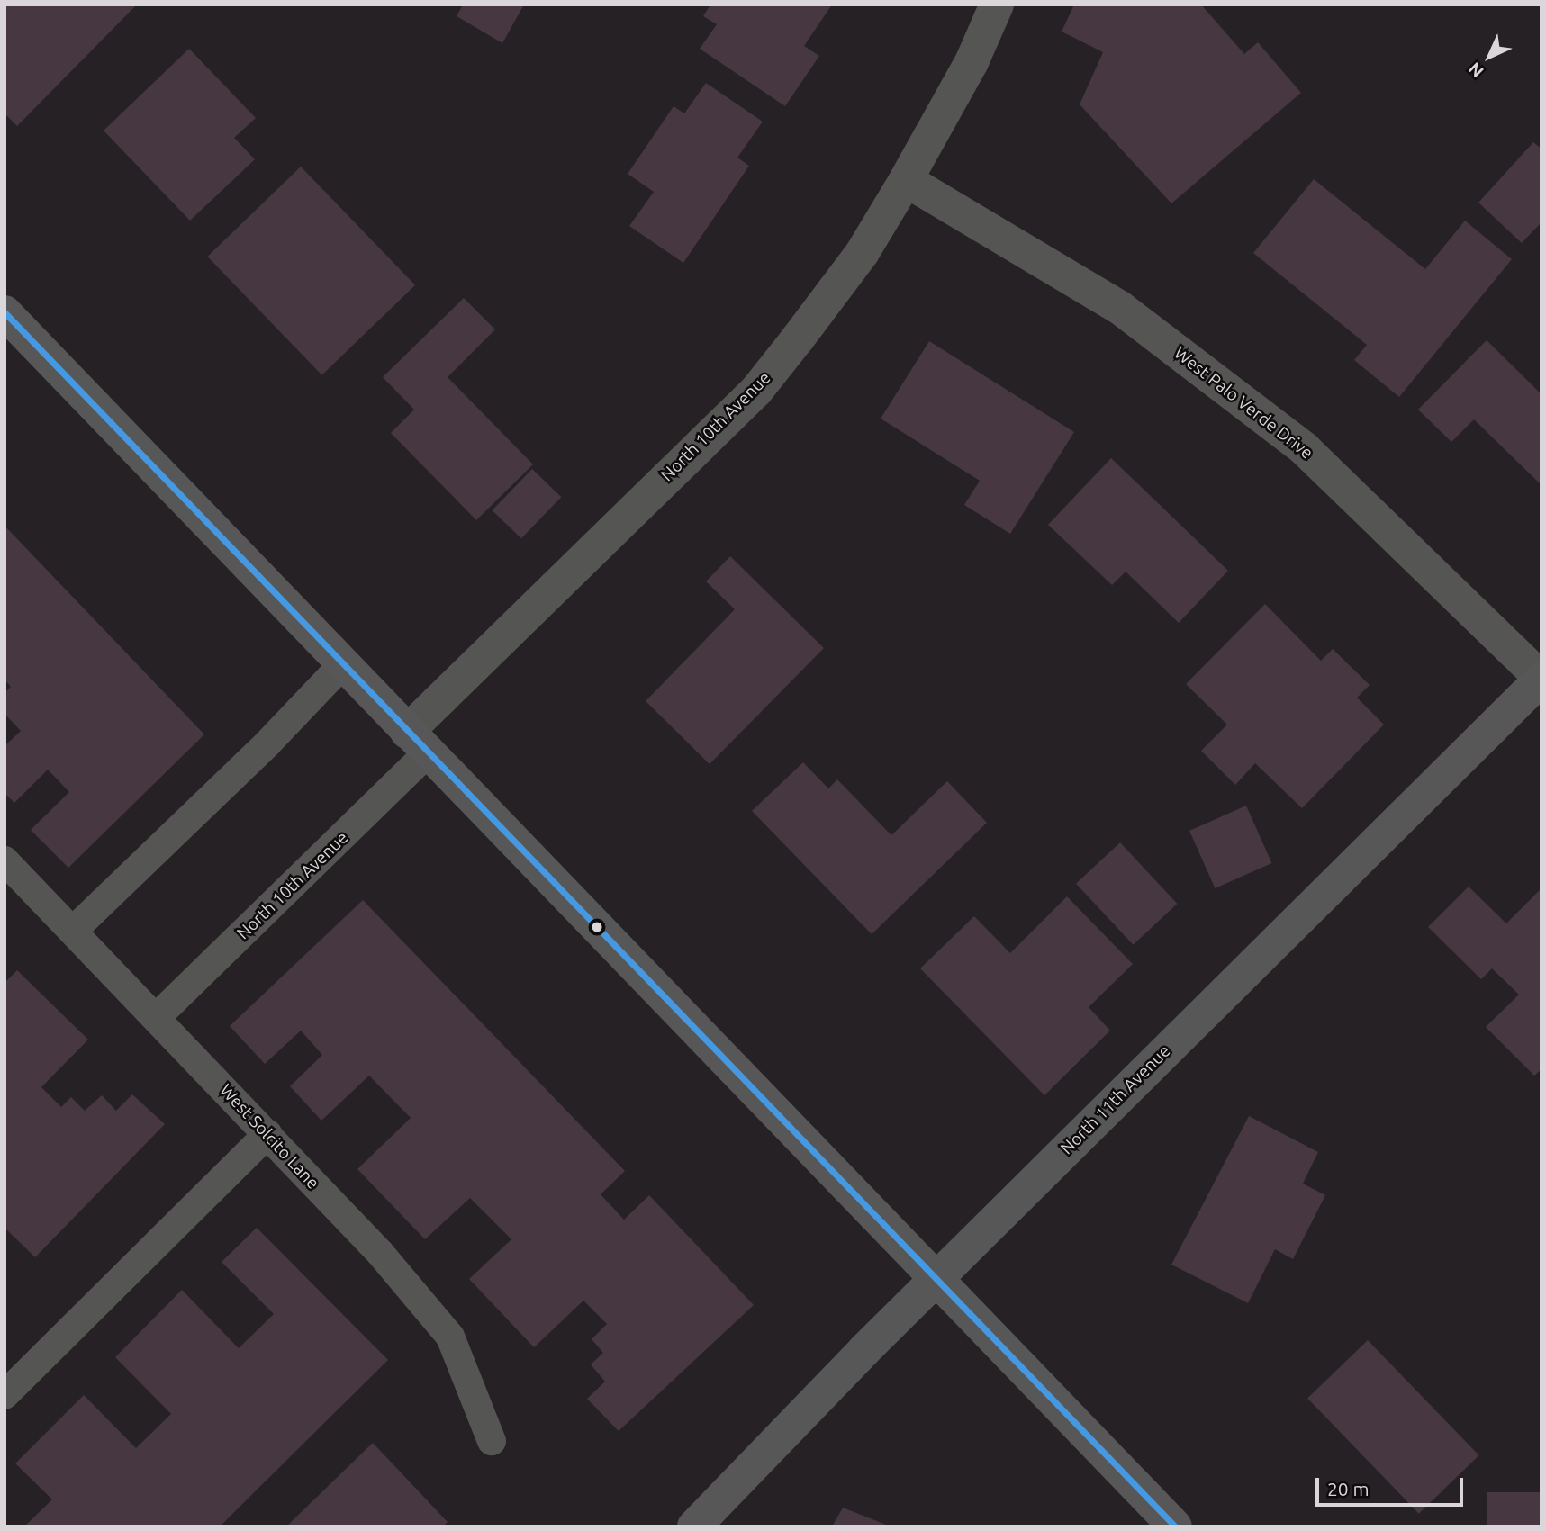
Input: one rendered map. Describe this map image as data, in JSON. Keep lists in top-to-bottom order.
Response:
{
  "streets": {
    "main road": ["North 11th Avenue"],
    "street": ["West Palo Verde Drive", "North 10th Avenue"],
    "lane": ["West Solcito Lane"]
  },
  "crossings": [
    ["West Palo Verde Drive", "North 10th Avenue"],
    ["West Palo Verde Drive", "North 11th Avenue"],
    ["North 10th Avenue", "West Solcito Lane"]
  ],
  "scale_bar": "20 m",
  "north": "bottom left"
}
